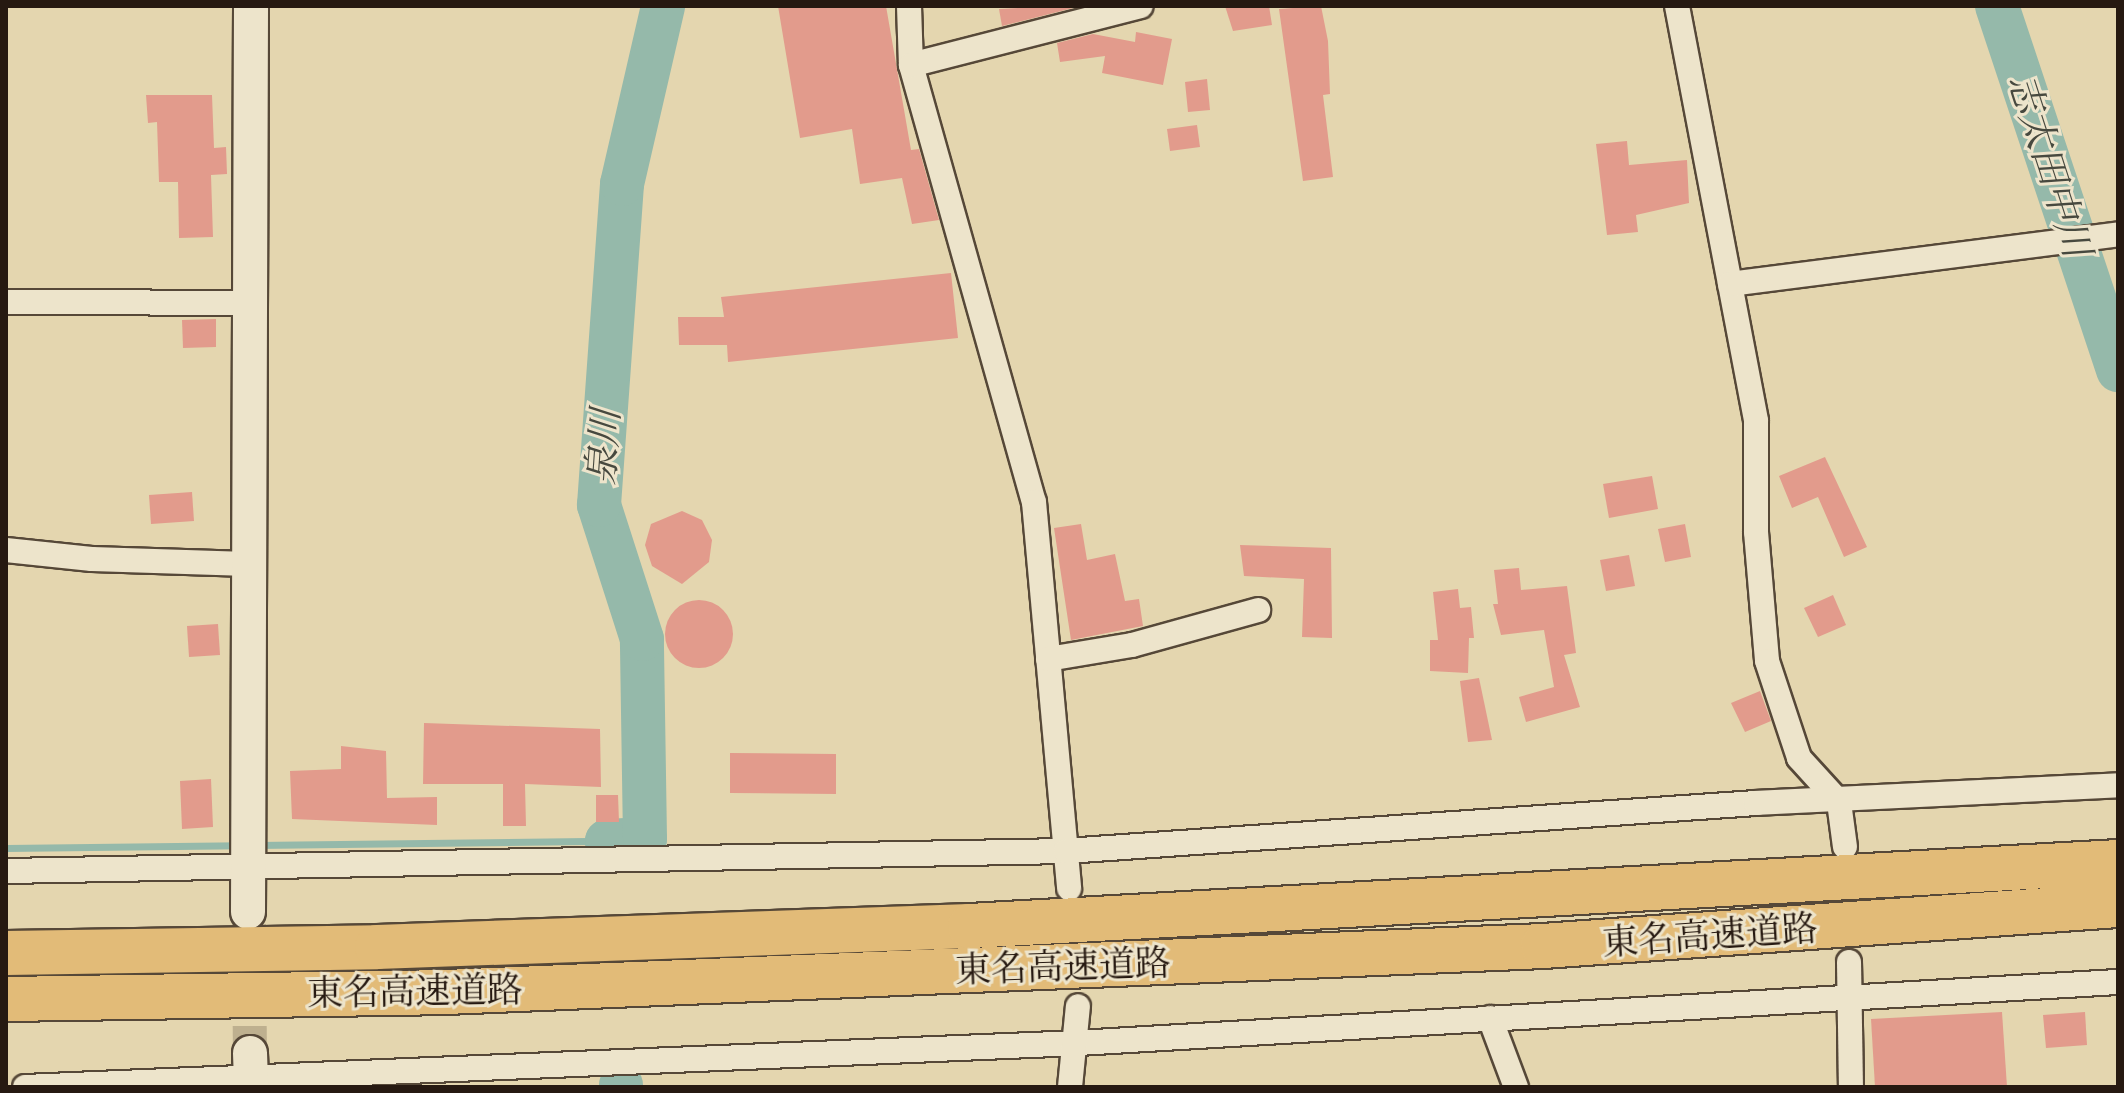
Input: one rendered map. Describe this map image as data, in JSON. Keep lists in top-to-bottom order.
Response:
{
  "streets": {
    "highway": ["東名高速道路"]
  },
  "water": ["志太田中川", "泉川"]
}
